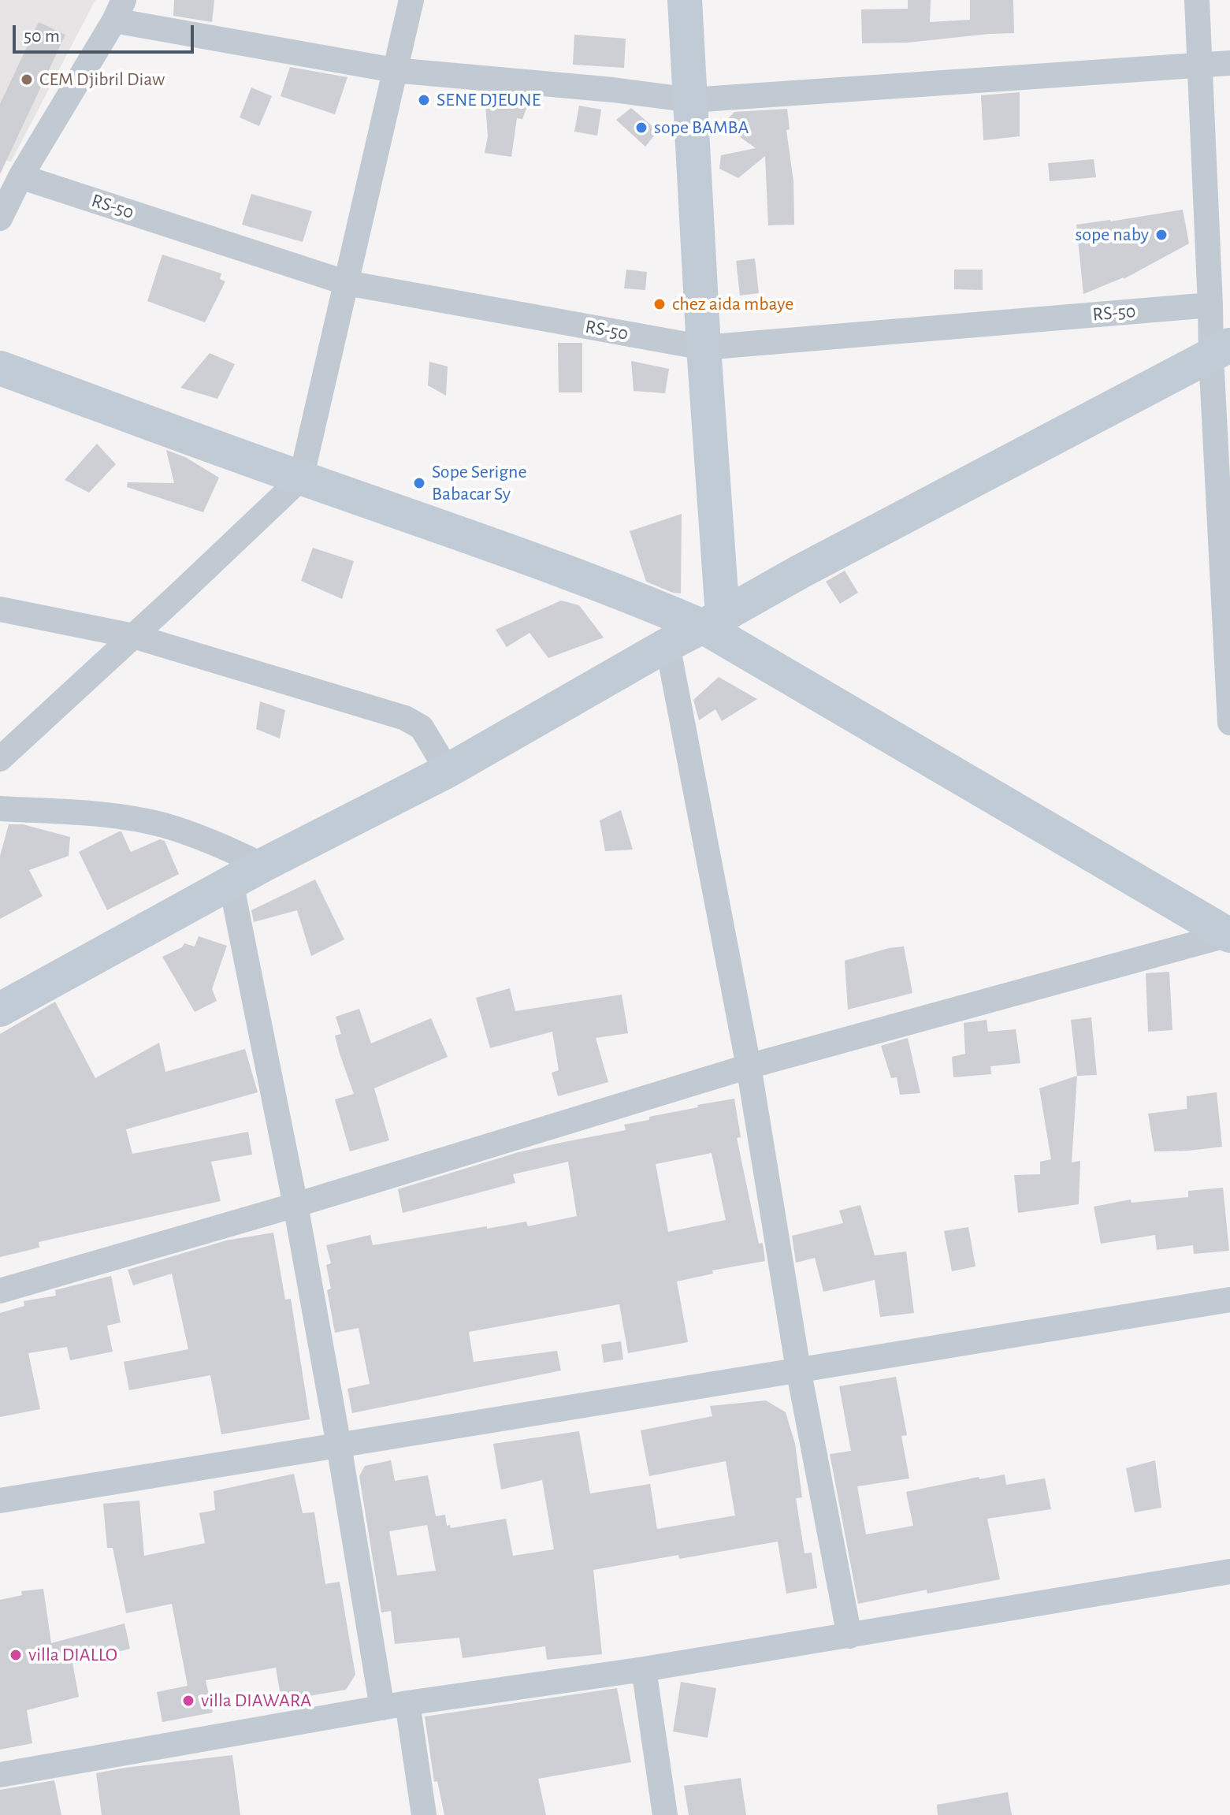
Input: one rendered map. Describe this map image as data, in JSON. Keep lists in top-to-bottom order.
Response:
{
  "streets": {
    "street": ["RS-50"]
  },
  "places": [
    "CEM Djibril Diaw",
    "SENE DJEUNE",
    "sope BAMBA",
    "sope naby",
    "chez aida mbaye",
    "Sope Serigne Babacar Sy",
    "villa DIALLO",
    "villa DIAWARA"
  ],
  "scale_bar": "50 m"
}
